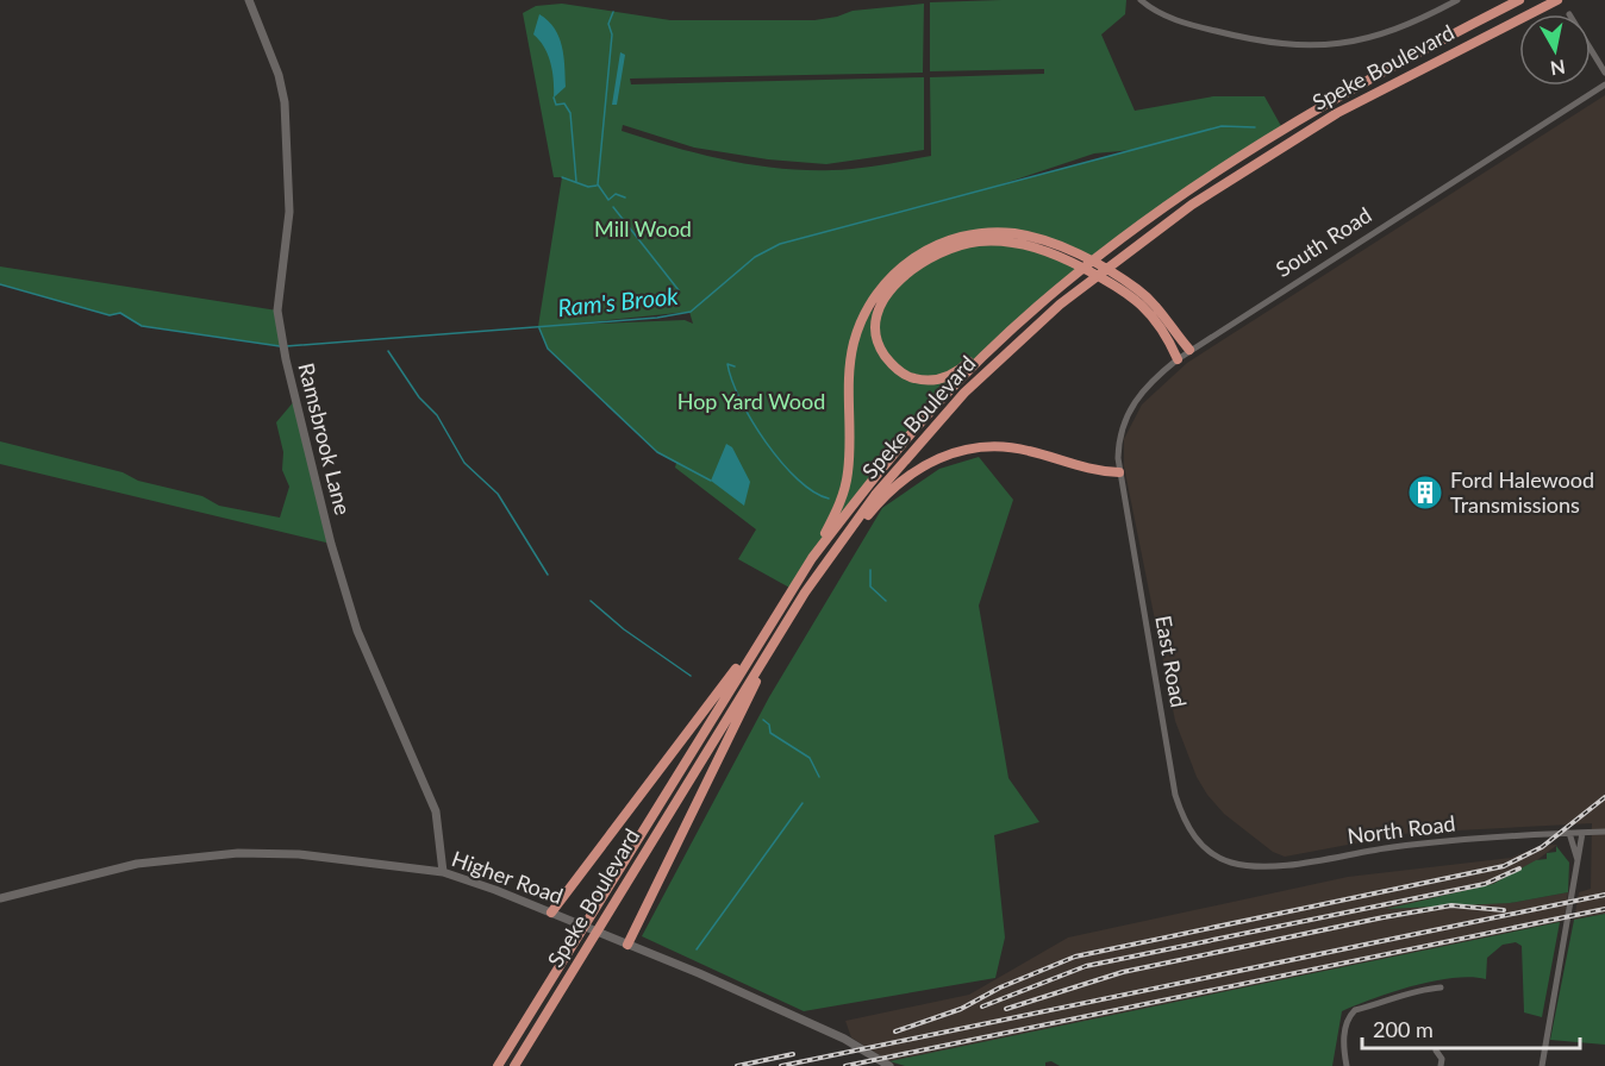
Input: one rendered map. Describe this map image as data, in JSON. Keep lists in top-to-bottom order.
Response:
{
  "streets": {
    "highway": ["Speke Boulevard"],
    "street": [
      "South Road",
      "Ramsbrook Lane",
      "East Road",
      "North Road",
      "Higher Road"
    ]
  },
  "crossings": [
    ["South Road", "East Road"],
    ["Ramsbrook Lane", "Higher Road"],
    ["East Road", "North Road"]
  ],
  "water": ["Ram's Brook"],
  "parks": ["Mill Wood", "Hop Yard Wood"],
  "places": {
    "building": ["Ford Halewood Transmissions"]
  },
  "scale_bar": "200 m",
  "north": "bottom"
}
